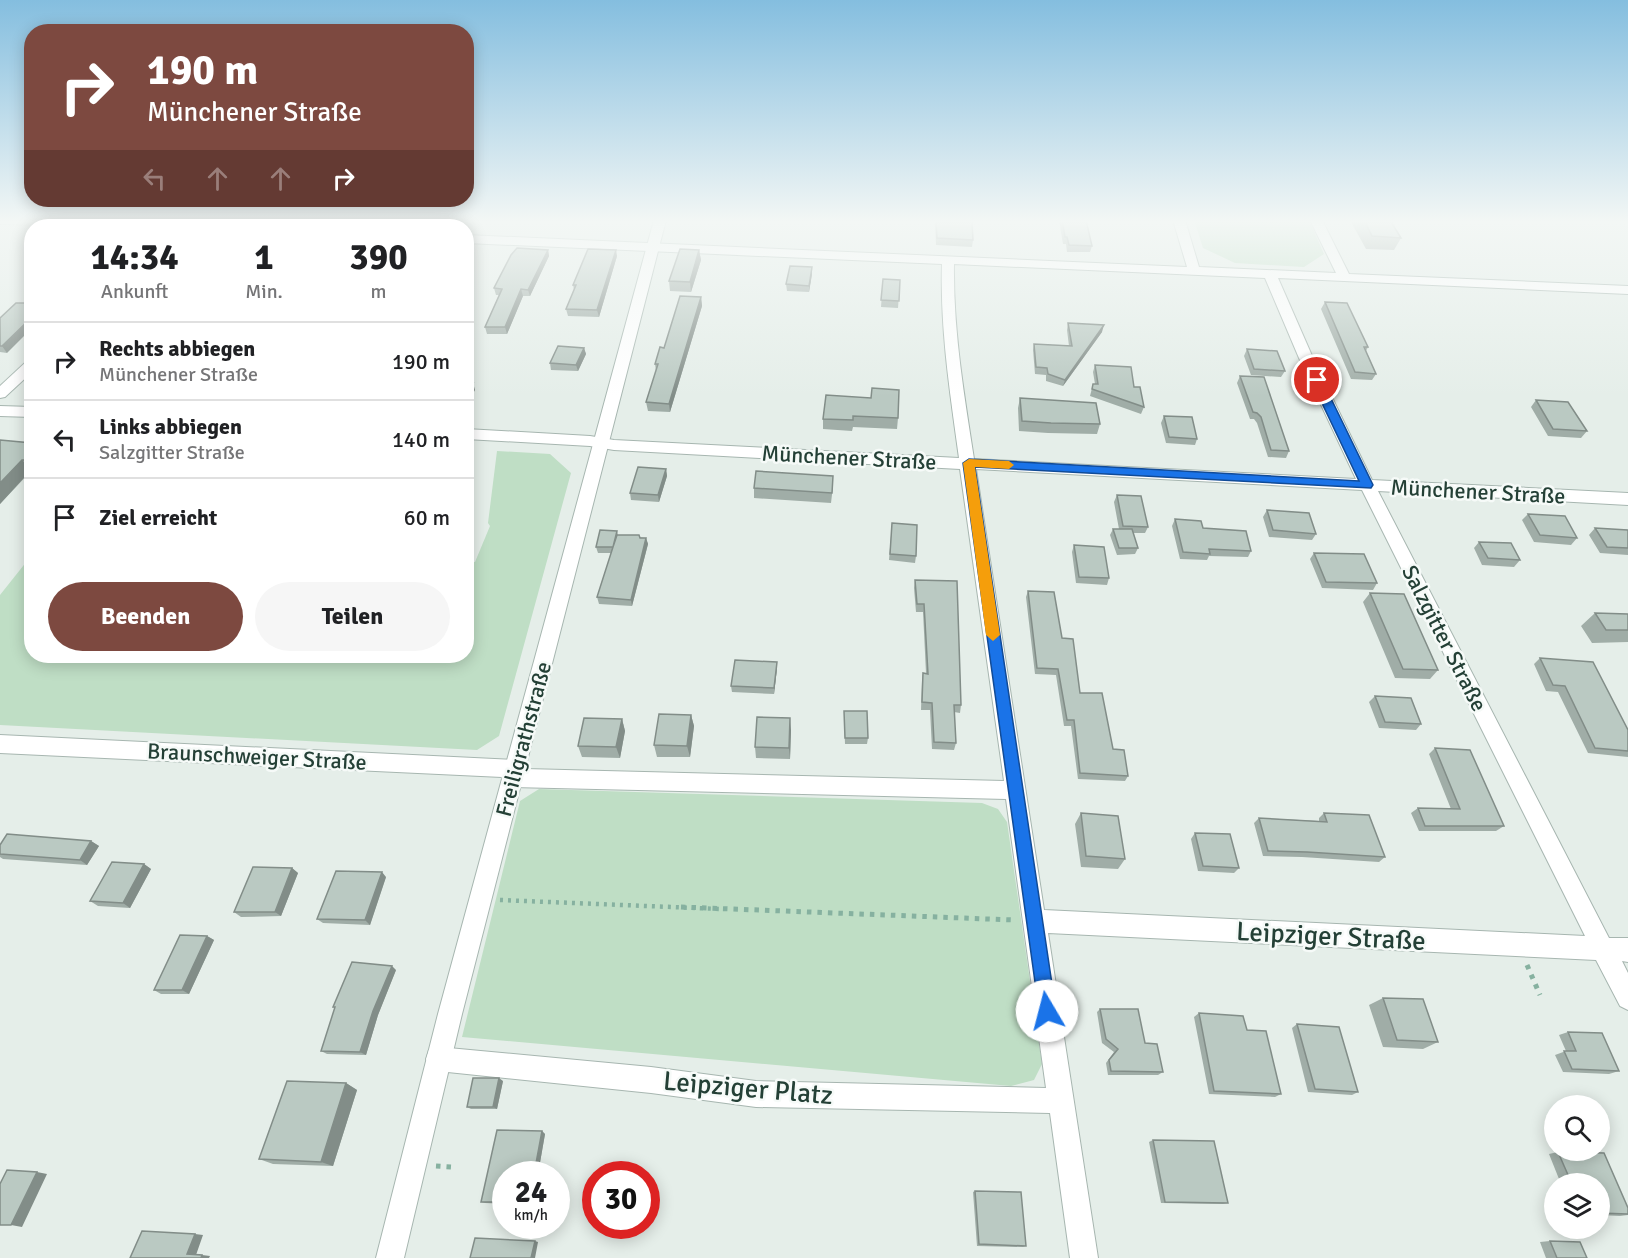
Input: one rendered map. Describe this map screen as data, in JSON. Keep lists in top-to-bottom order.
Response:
{
  "streets": {
    "street": [
      "Münchener Straße",
      "Salzgitter Straße",
      "Freiligrathstraße",
      "Braunschweiger Straße",
      "Leipziger Straße",
      "Leipziger Platz"
    ]
  },
  "crossings": [
    ["Münchener Straße", "Salzgitter Straße"],
    ["Münchener Straße", "Freiligrathstraße"],
    ["Salzgitter Straße", "Leipziger Straße"],
    ["Freiligrathstraße", "Braunschweiger Straße"],
    ["Freiligrathstraße", "Leipziger Platz"]
  ],
  "page": {
    "turn": ["190 m", "Münchener Straße"],
    "eta": [
      "14:34",
      "Ankunft",
      "1",
      "Min.",
      "390",
      "m"
    ],
    "list": [
      {
        "name": "Rechts abbiegen",
        "note": "Münchener Straße",
        "value": "190 m"
      },
      {
        "name": "Links abbiegen",
        "note": "Salzgitter Straße",
        "value": "140 m"
      },
      {
        "name": "Ziel erreicht",
        "value": "60 m"
      }
    ],
    "buttons": ["Beenden", "Teilen"],
    "speed": "24 km/h",
    "limit": "30"
  }
}
